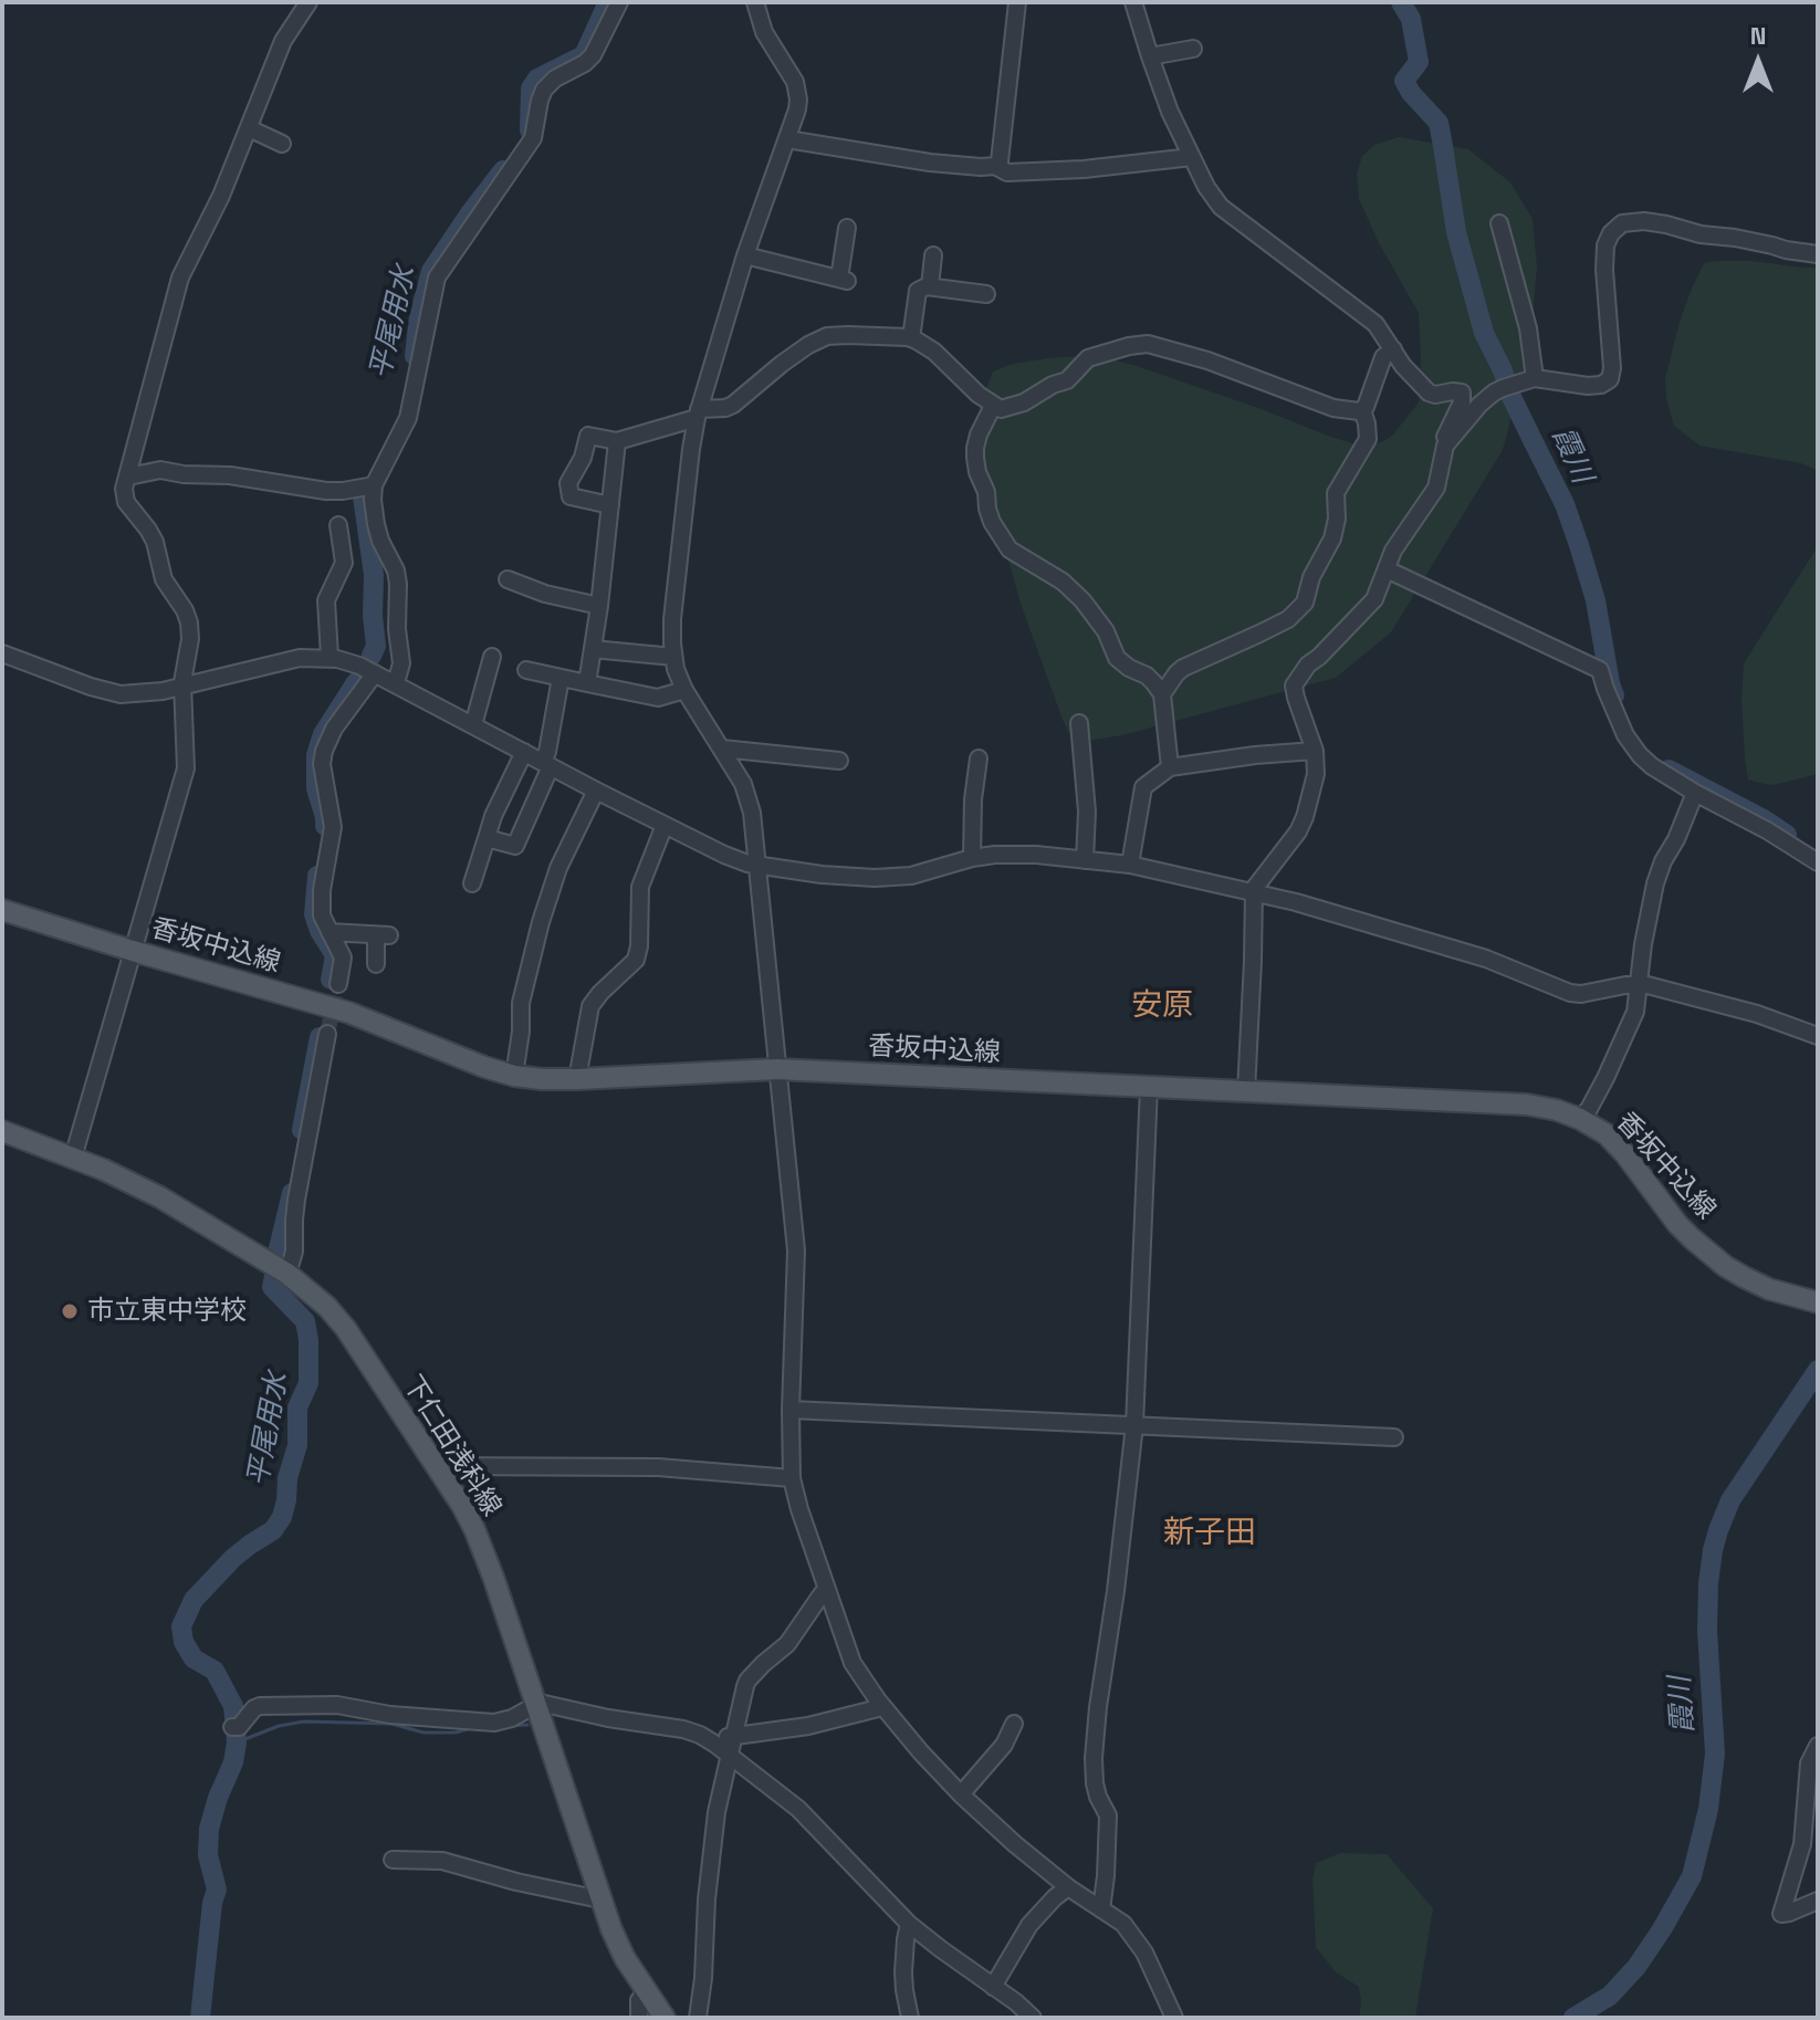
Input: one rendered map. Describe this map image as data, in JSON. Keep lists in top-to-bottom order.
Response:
{
  "streets": {
    "main road": ["香坂中込線", "下仁田浅科線"]
  },
  "districts": ["安原", "新子田"],
  "water": ["平尾用水", "霞川"],
  "places": ["市立東中学校"],
  "north": "top"
}
